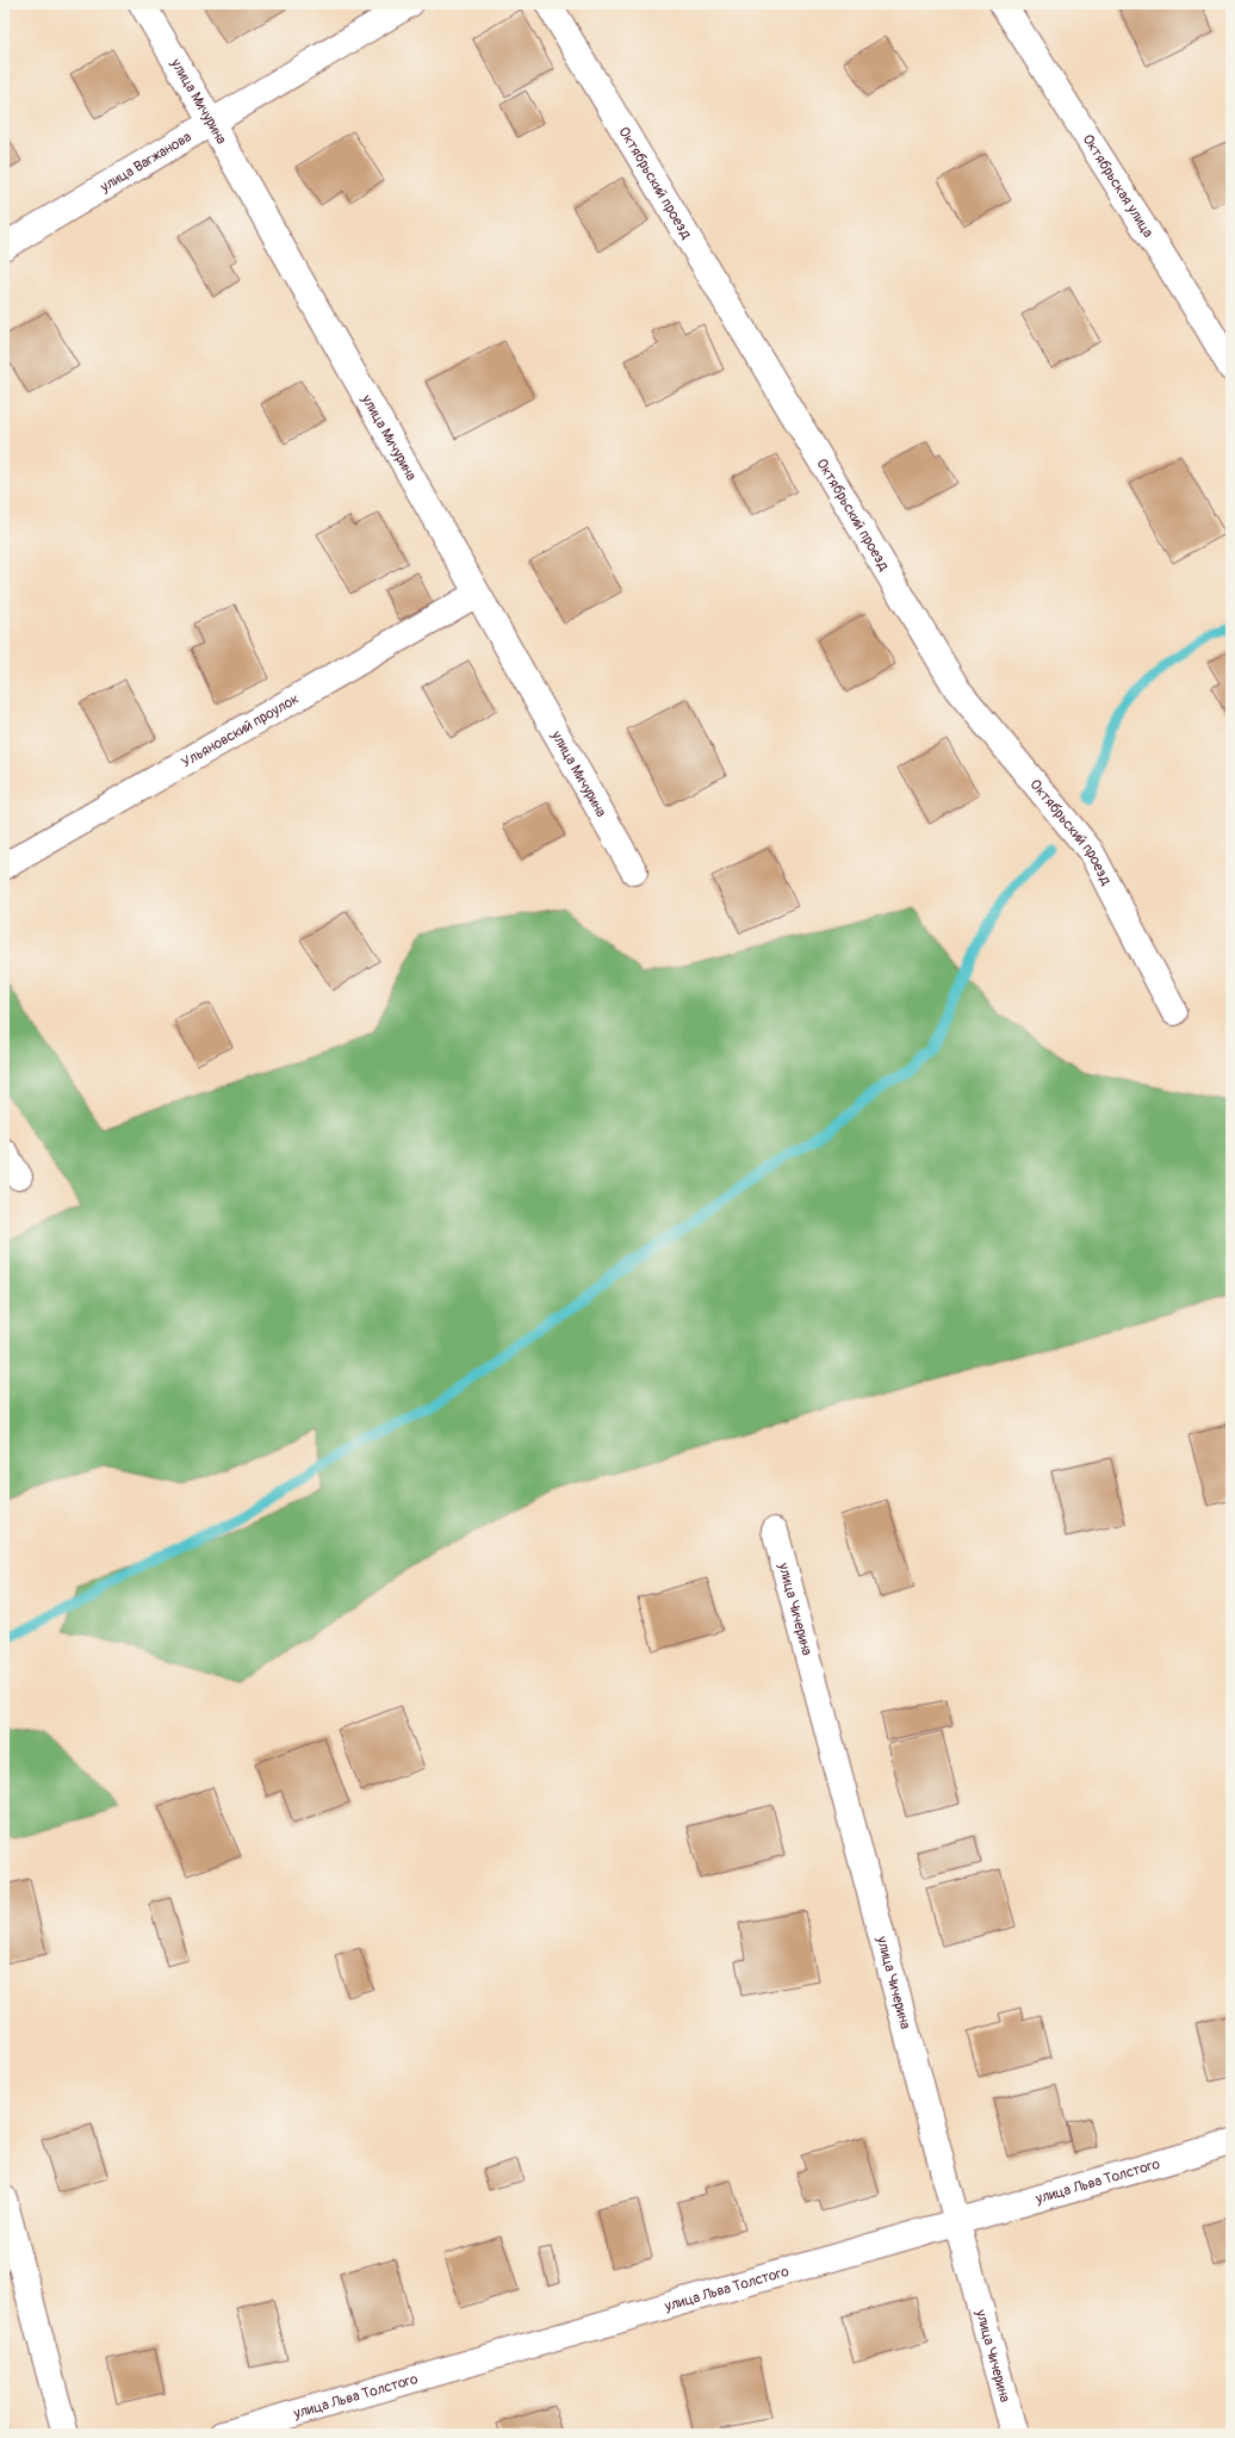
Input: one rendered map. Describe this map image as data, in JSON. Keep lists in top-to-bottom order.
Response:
{
  "streets": {
    "street": [
      "улица Мичурина",
      "улица Вагжанова",
      "Октябрьский проезд",
      "Октябрьская улица",
      "Ульяновский проулок",
      "улица Чичерина",
      "улица Льва Толстого"
    ]
  },
  "crossings": [
    ["улица Мичурина", "улица Вагжанова"],
    ["улица Мичурина", "Ульяновский проулок"],
    ["улица Чичерина", "улица Льва Толстого"]
  ]
}
